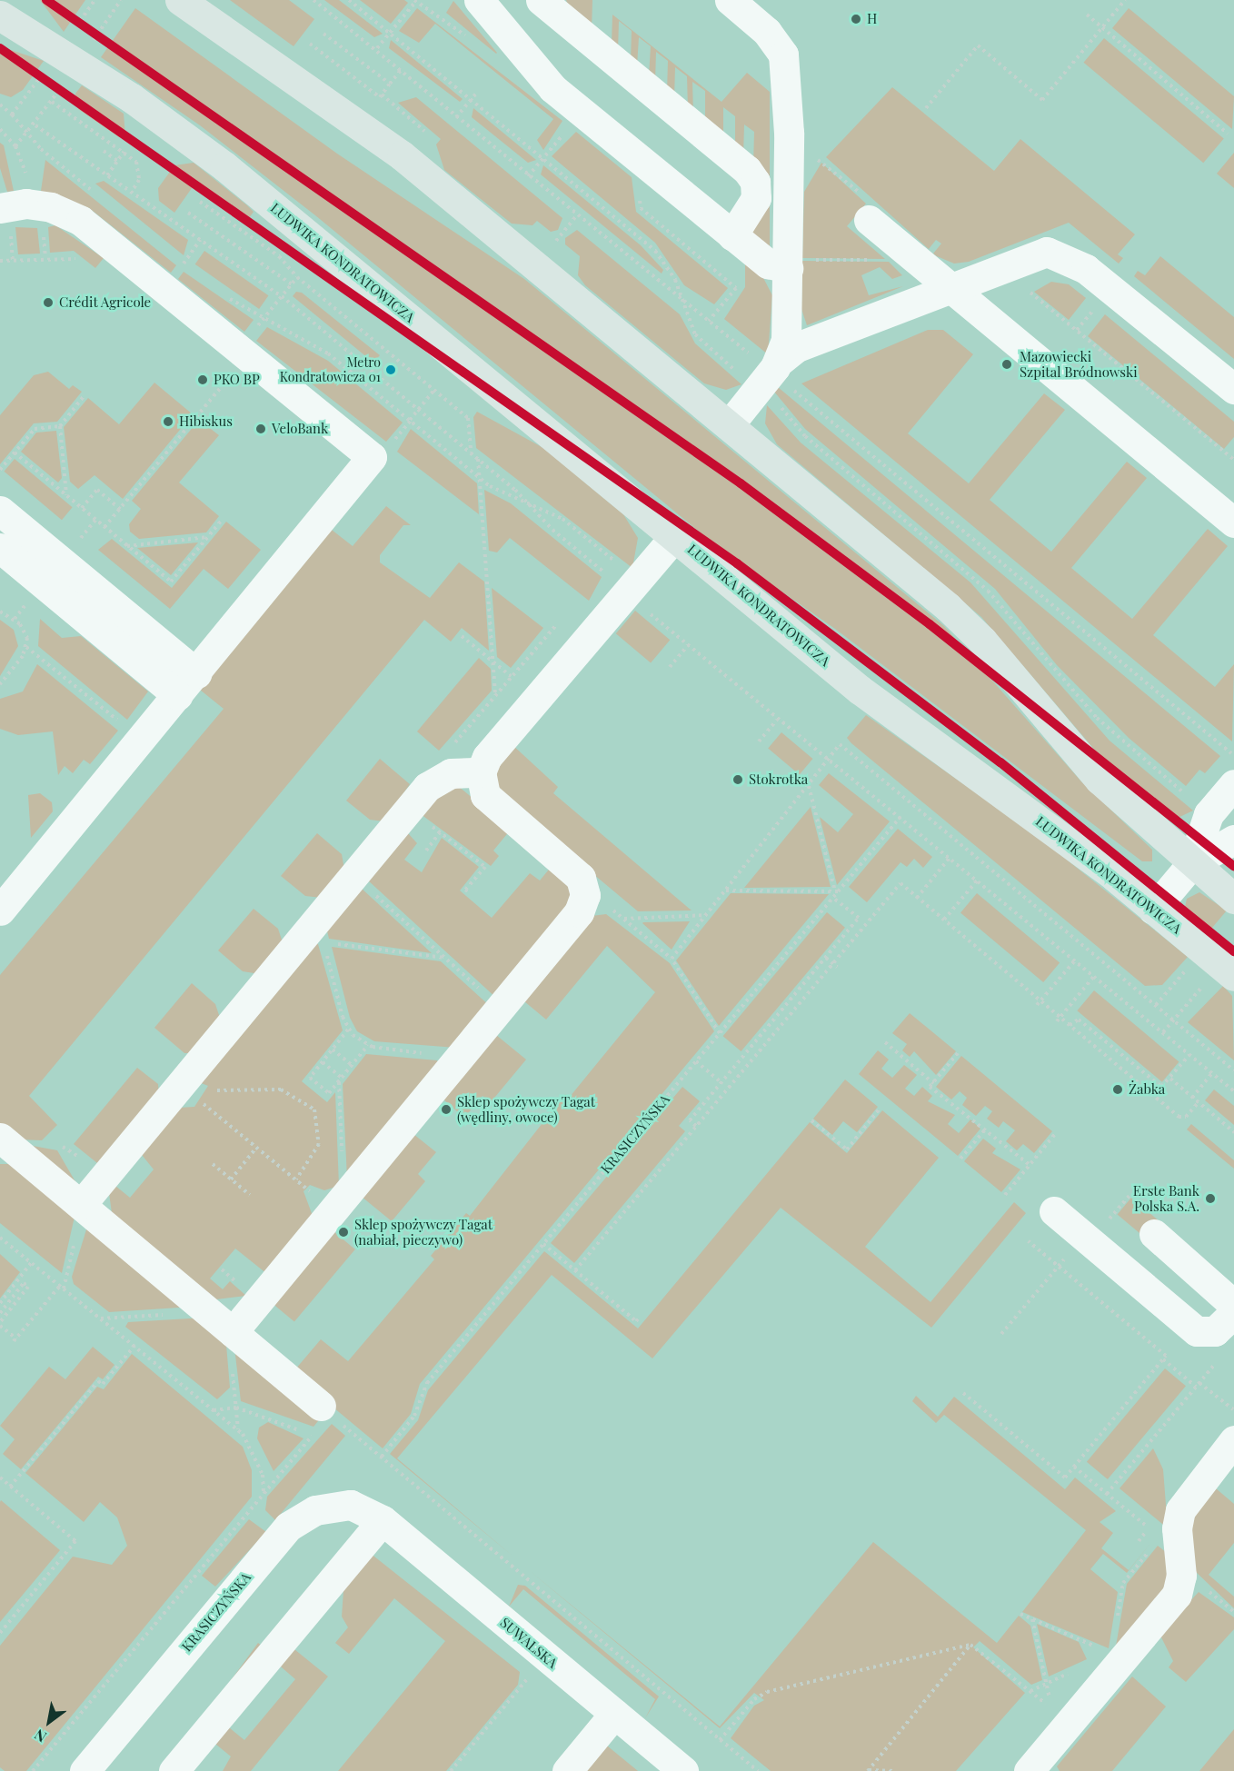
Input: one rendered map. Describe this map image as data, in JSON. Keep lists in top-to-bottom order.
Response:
{
  "streets": {
    "main road": ["LUDWIKA KONDRATOWICZA"],
    "street": ["KRASICZYŃSKA", "SUWALSKA"]
  },
  "crossings": [
    ["KRASICZYŃSKA", "SUWALSKA"]
  ],
  "places": [
    "H",
    "Crédit Agricole",
    "Mazowiecki Szpital Bródnowski",
    "Metro Kondratowicza 01",
    "PKO BP",
    "Hibiskus",
    "VeloBank",
    "Stokrotka",
    "Żabka",
    "Sklep spożywczy Tagat (wędliny, owoce)",
    "Erste Bank Polska S.A.",
    "Sklep spożywczy Tagat (nabiał, pieczywo)"
  ],
  "north": "bottom left"
}
